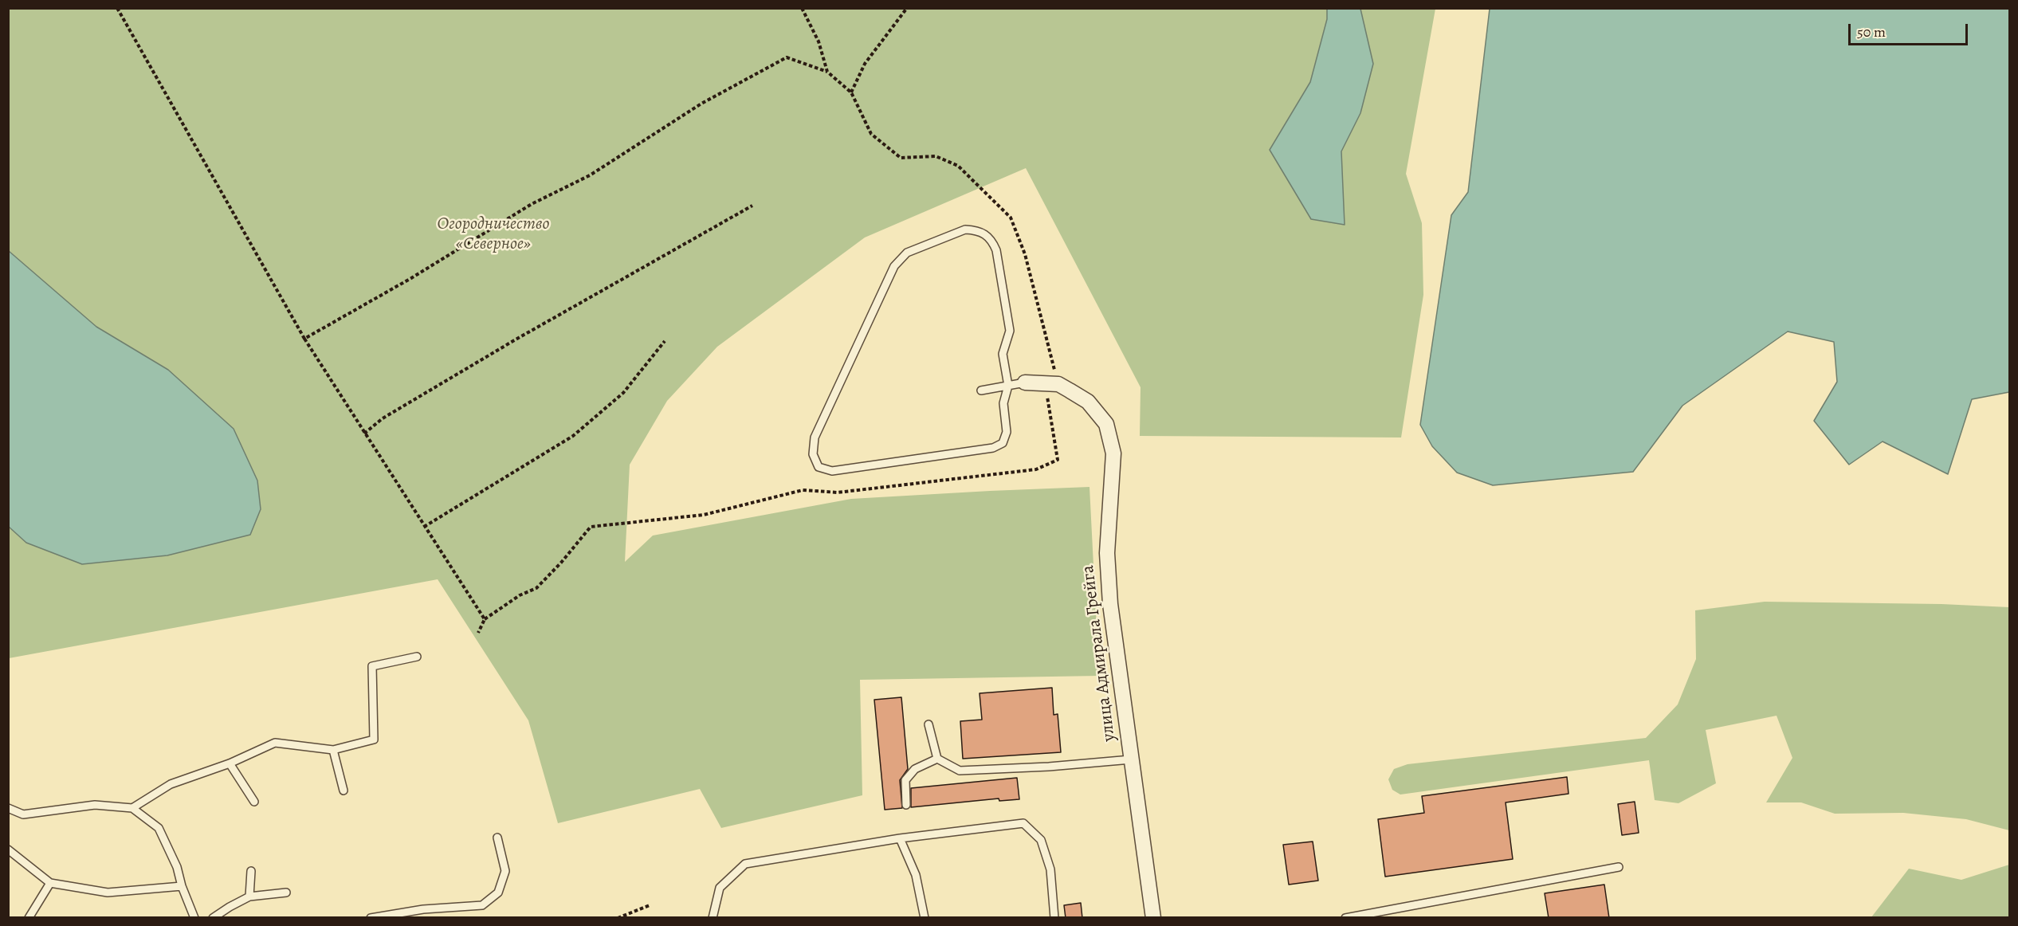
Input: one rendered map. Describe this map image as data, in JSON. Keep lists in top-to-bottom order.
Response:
{
  "streets": {
    "street": ["улица Адмирала Грейга"]
  },
  "parks": ["Огородничество «Северное»"],
  "scale_bar": "50 m"
}
